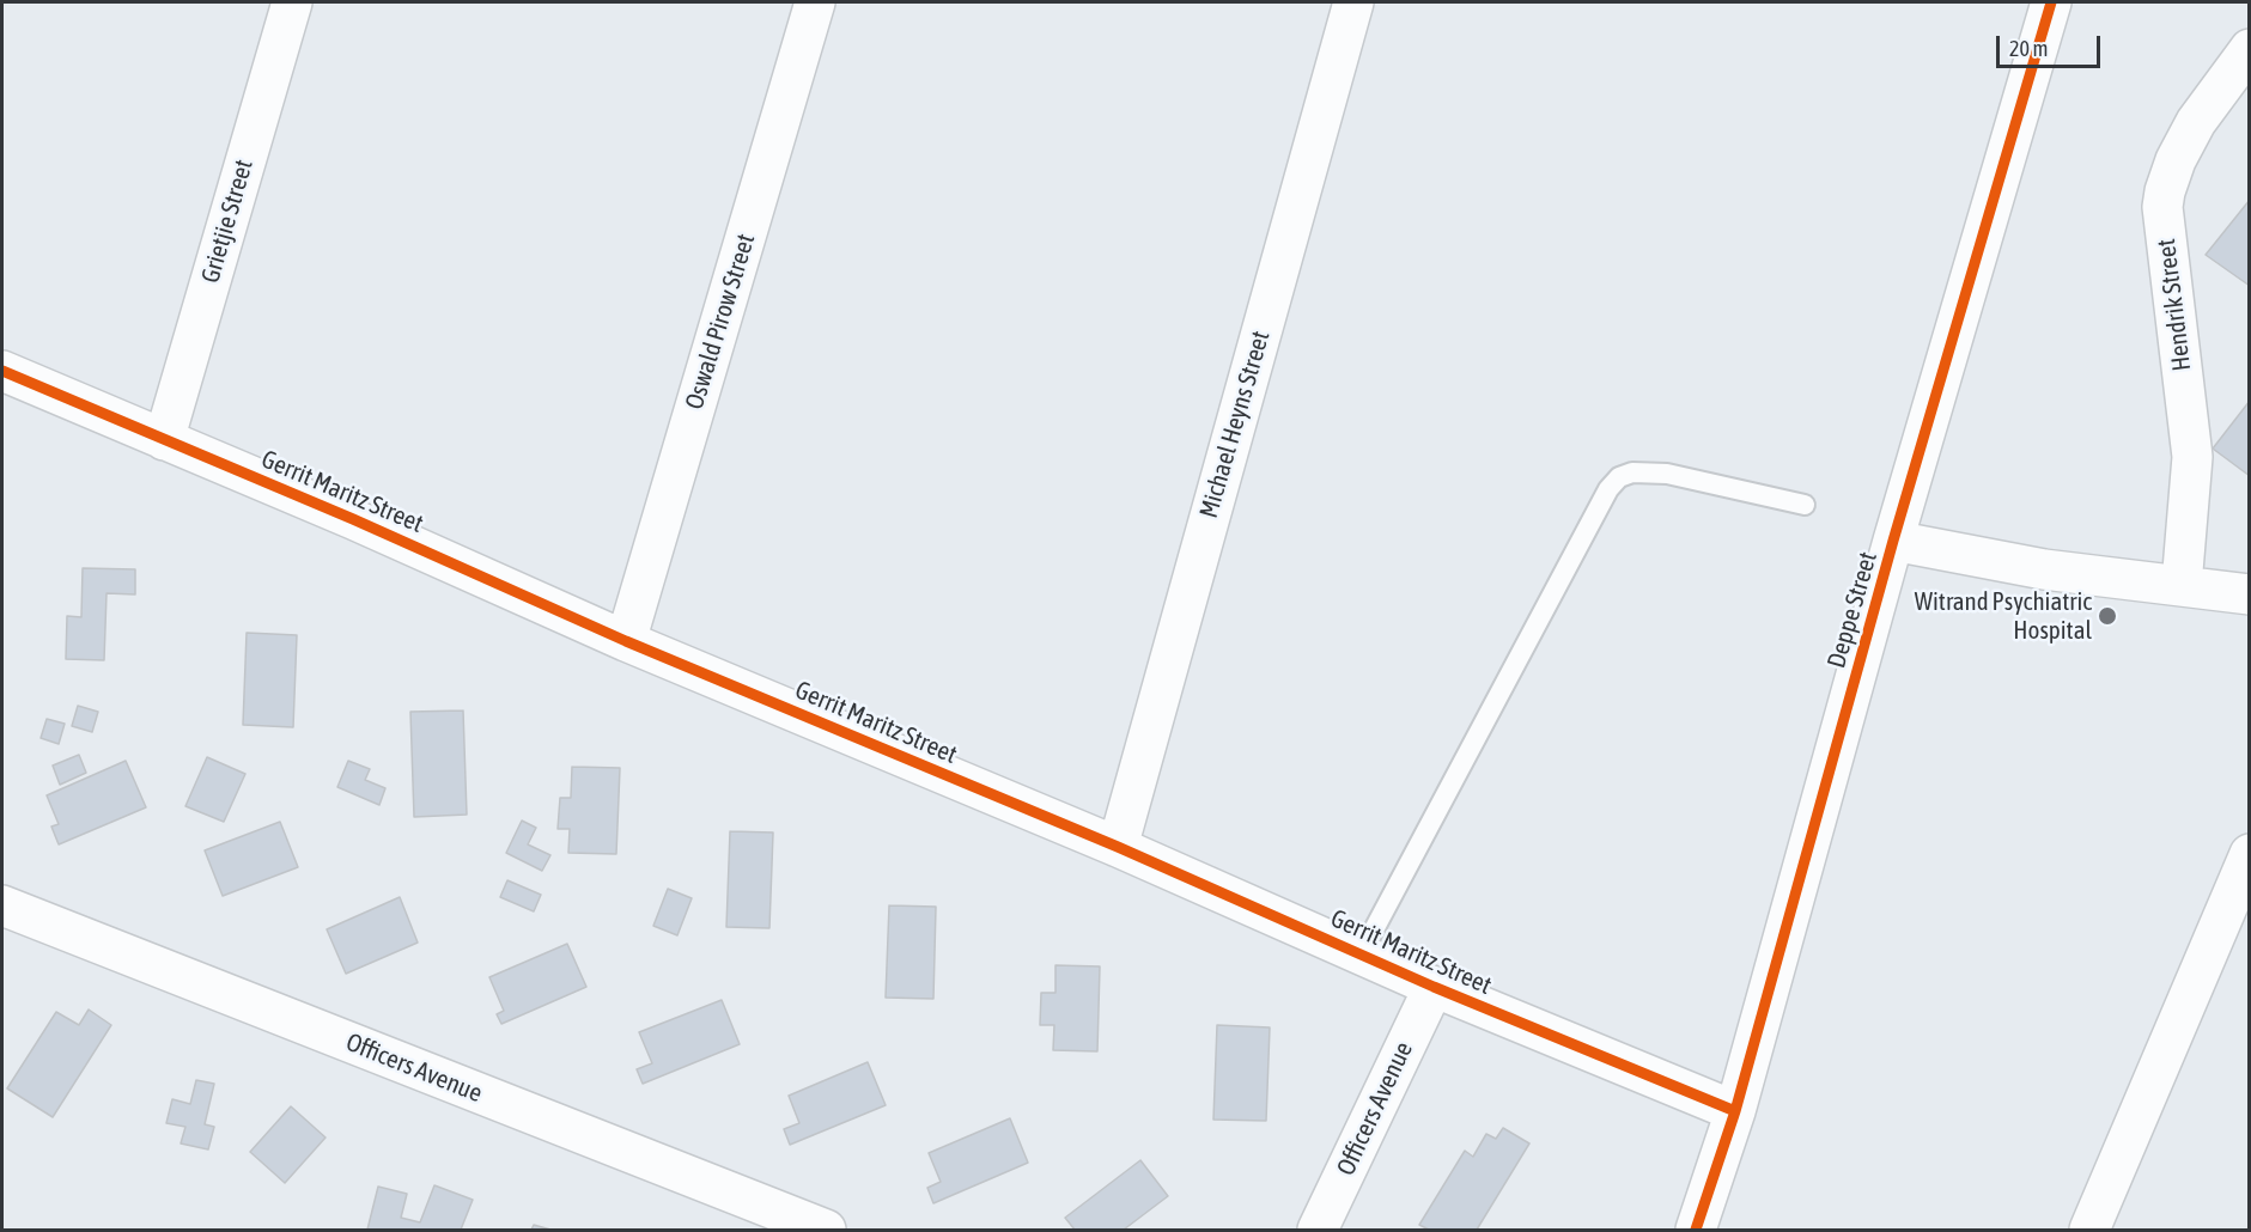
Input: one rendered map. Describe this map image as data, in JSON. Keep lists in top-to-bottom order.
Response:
{
  "streets": {
    "street": [
      "Grietjie Street",
      "Hendrik Street",
      "Oswald Pirow Street",
      "Michael Heyns Street",
      "Gerrit Maritz Street",
      "Deppe Street",
      "Officers Avenue"
    ]
  },
  "crossings": [
    ["Grietjie Street", "Gerrit Maritz Street"],
    ["Oswald Pirow Street", "Gerrit Maritz Street"],
    ["Michael Heyns Street", "Gerrit Maritz Street"],
    ["Gerrit Maritz Street", "Deppe Street"],
    ["Gerrit Maritz Street", "Officers Avenue"]
  ],
  "places": ["Witrand Psychiatric Hospital"],
  "scale_bar": "20 m"
}
